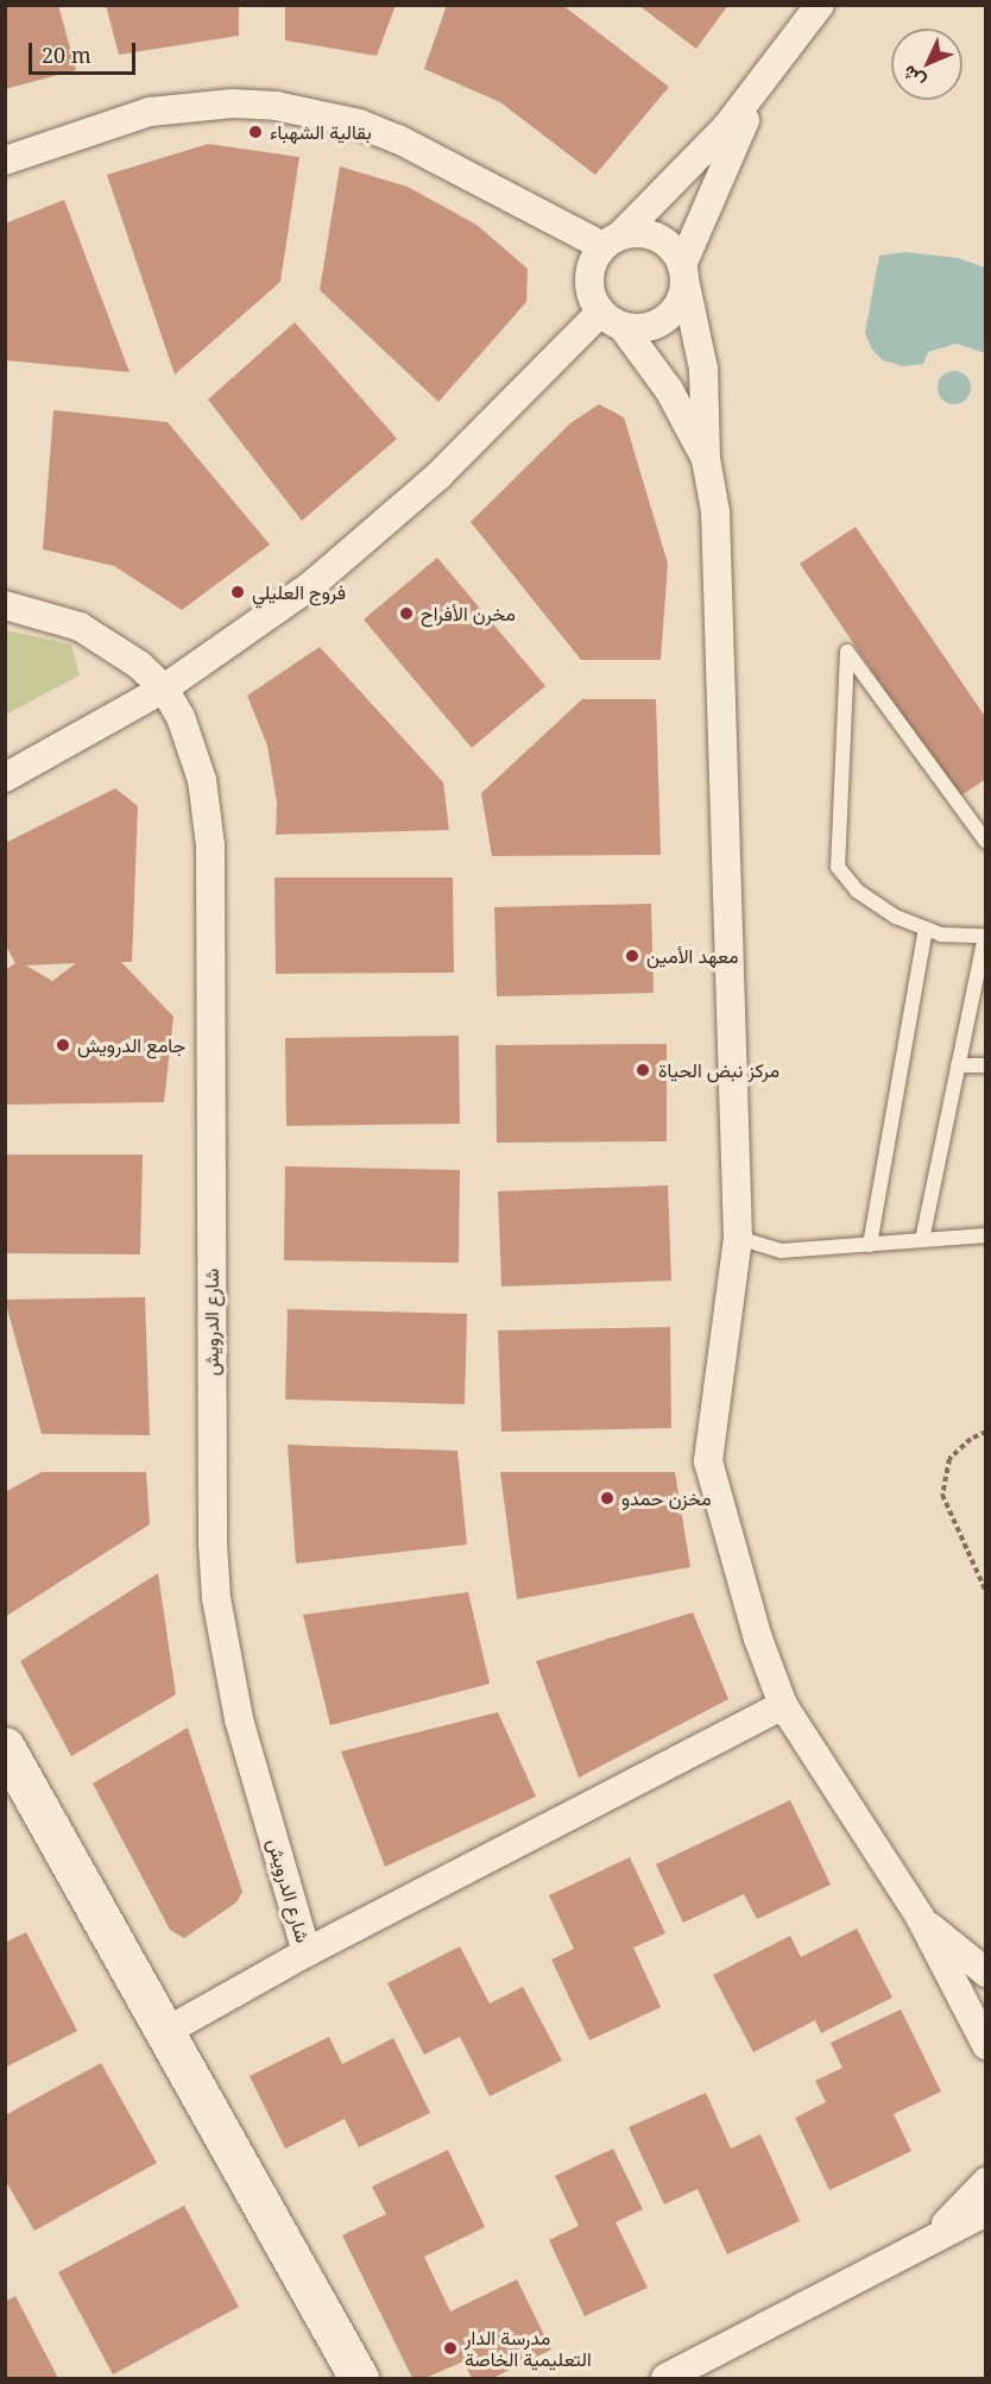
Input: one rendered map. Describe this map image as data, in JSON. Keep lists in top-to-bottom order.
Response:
{
  "streets": {
    "street": ["شارع الدرويش"]
  },
  "places": [
    "بقالية الشهباء",
    "فروج العليلي",
    "مخرن الأفراح",
    "معهد الأمين",
    "جامع الدرويش",
    "مركز نبض الحياة",
    "مخزن حمدو",
    "مدرسة الدار التعليمية الخاصة"
  ],
  "scale_bar": "20 m",
  "north": "bottom left"
}
